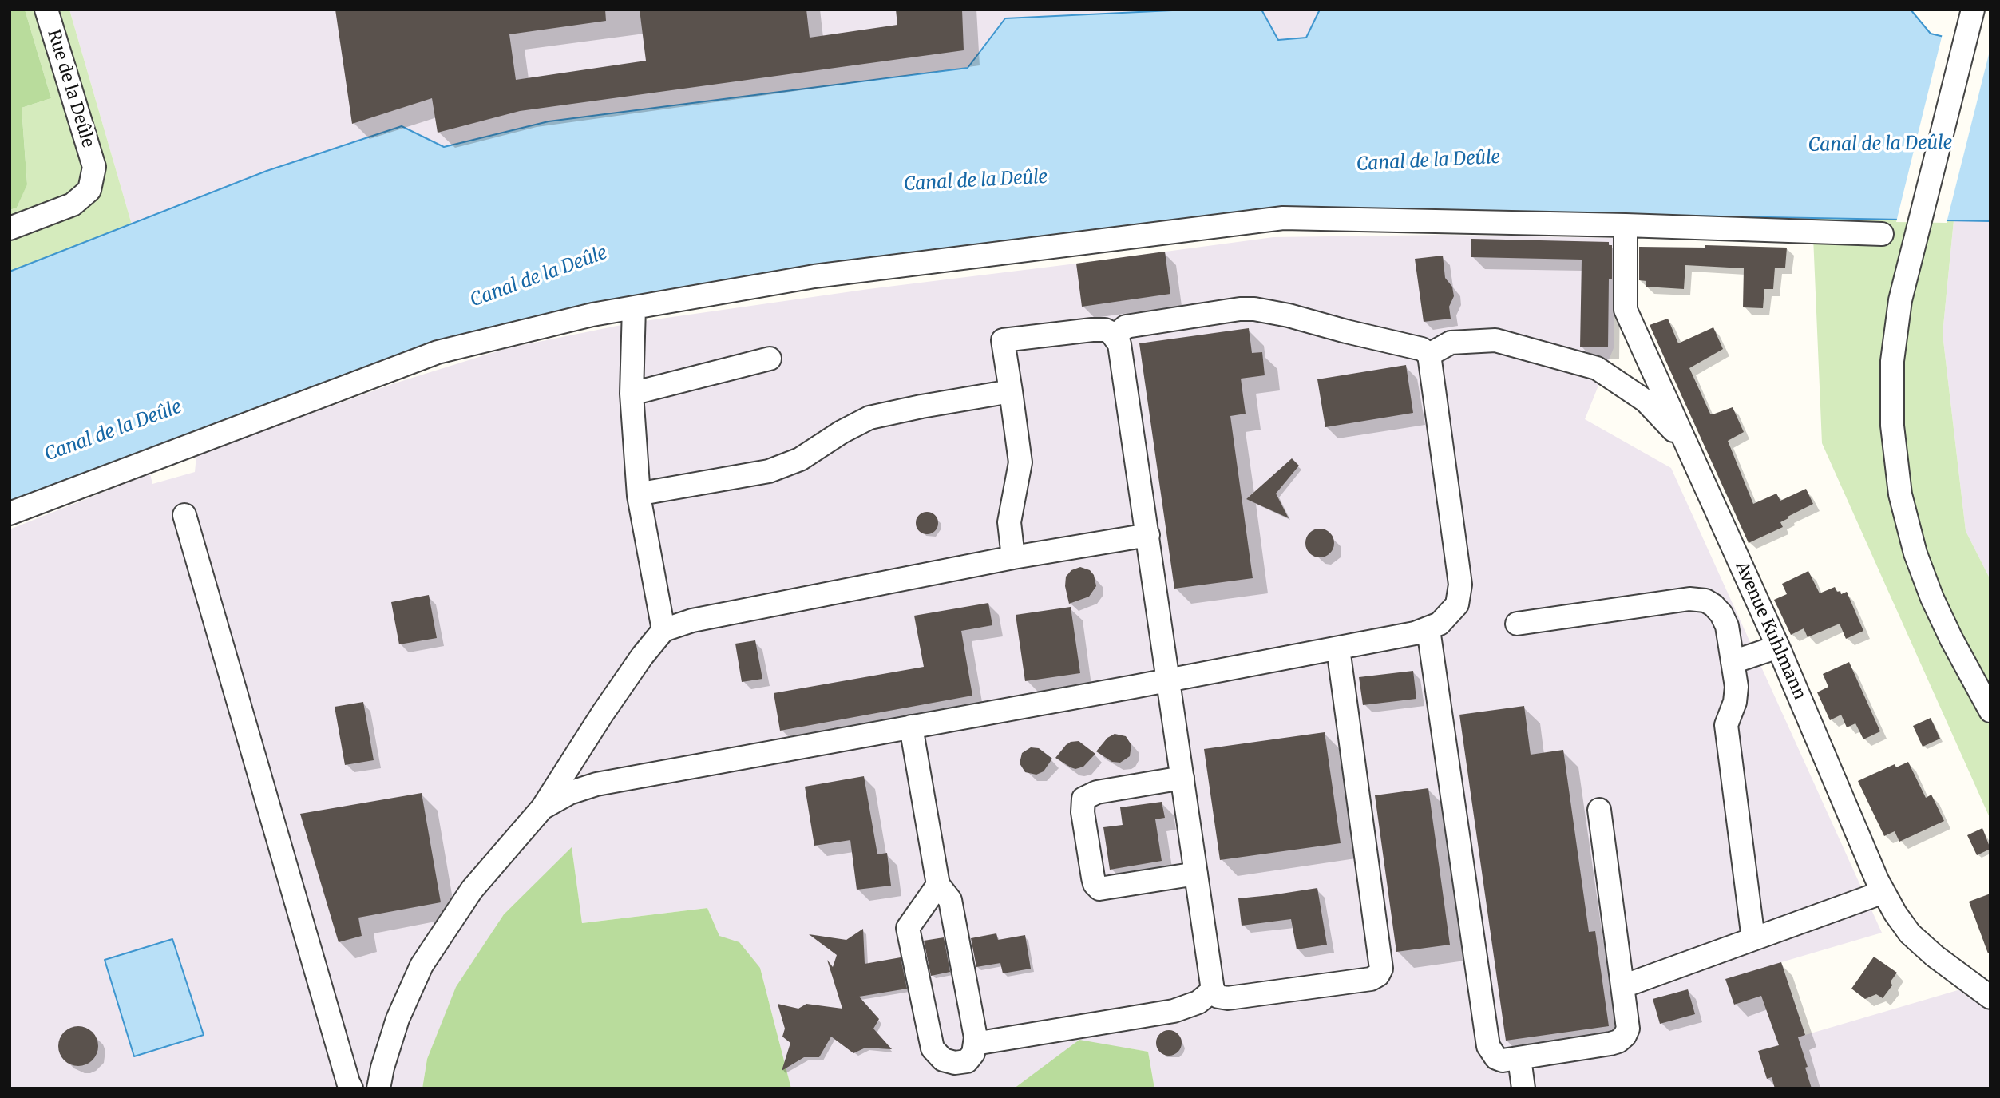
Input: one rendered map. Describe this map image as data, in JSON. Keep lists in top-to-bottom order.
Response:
{
  "streets": {
    "street": ["Rue de la Deûle", "Avenue Kuhlmann"]
  },
  "water": ["Canal de la Deûle"]
}
